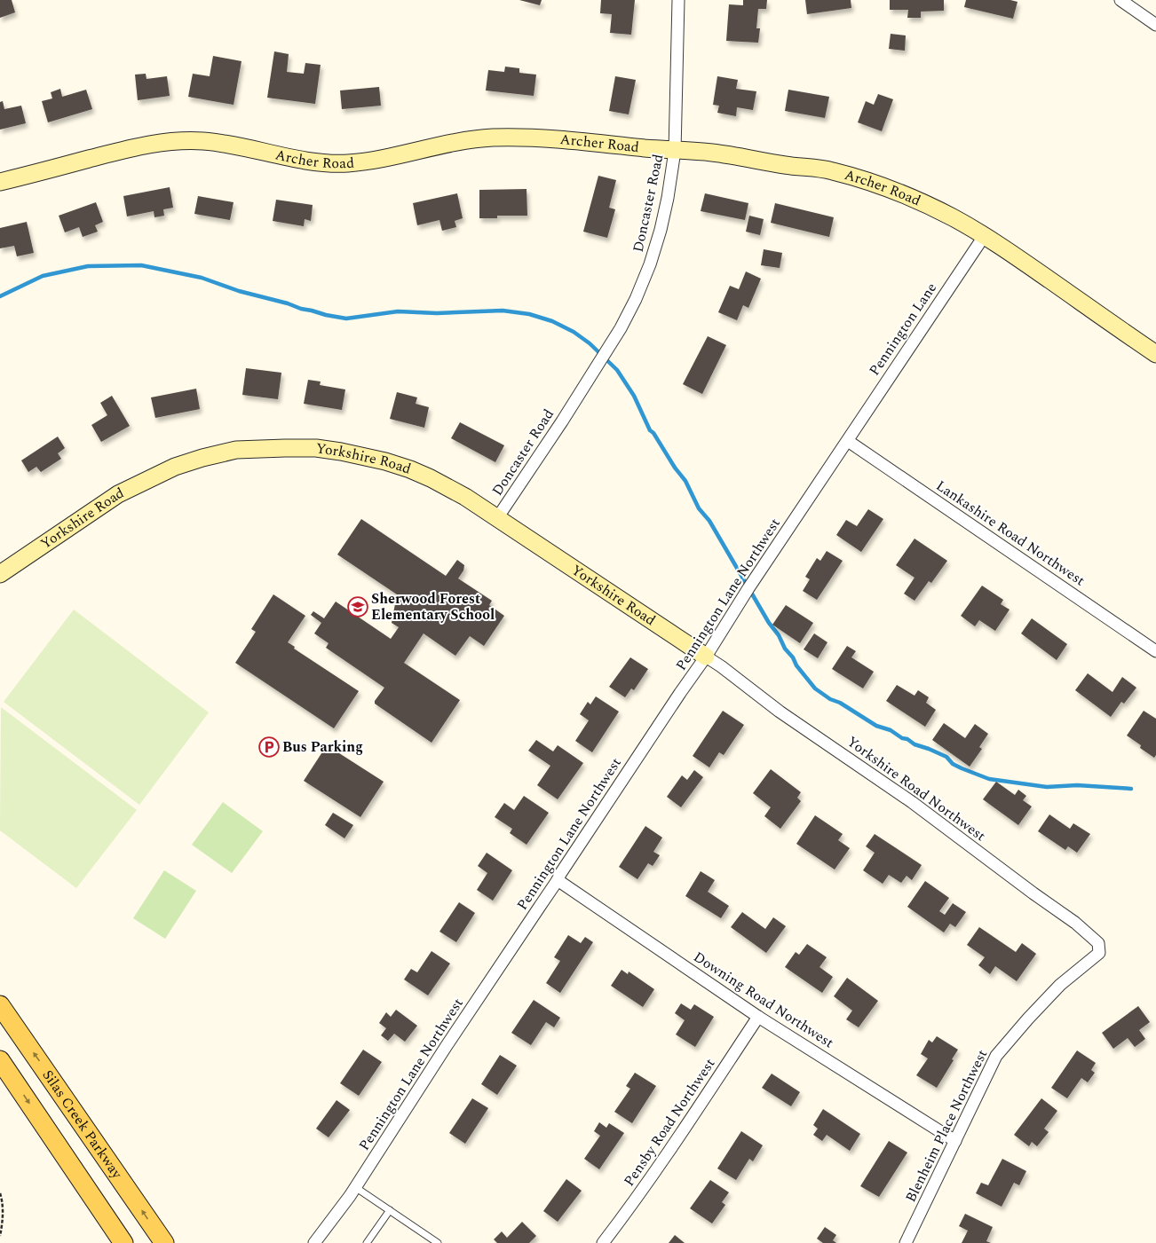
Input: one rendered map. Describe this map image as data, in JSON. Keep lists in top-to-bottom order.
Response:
{
  "streets": {
    "main road": ["Silas Creek Parkway"],
    "street": [
      "Archer Road",
      "Doncaster Road",
      "Pennington Lane",
      "Yorkshire Road",
      "Lankashire Road Northwest",
      "Pennington Lane Northwest",
      "Yorkshire Road Northwest",
      "Downing Road Northwest",
      "Pensby Road Northwest",
      "Blenheim Place Northwest"
    ]
  },
  "crossings": [
    ["Archer Road", "Doncaster Road"],
    ["Archer Road", "Pennington Lane"],
    ["Doncaster Road", "Yorkshire Road"],
    ["Pennington Lane", "Lankashire Road Northwest"],
    ["Pennington Lane", "Pennington Lane Northwest"],
    ["Yorkshire Road", "Pennington Lane Northwest"],
    ["Yorkshire Road", "Yorkshire Road Northwest"],
    ["Lankashire Road Northwest", "Pennington Lane Northwest"],
    ["Pennington Lane Northwest", "Yorkshire Road Northwest"],
    ["Pennington Lane Northwest", "Downing Road Northwest"],
    ["Yorkshire Road Northwest", "Blenheim Place Northwest"],
    ["Downing Road Northwest", "Pensby Road Northwest"],
    ["Downing Road Northwest", "Blenheim Place Northwest"]
  ],
  "places": {
    "school or university": ["Sherwood Forest Elementary School"],
    "parking": ["Bus Parking"]
  }
}
